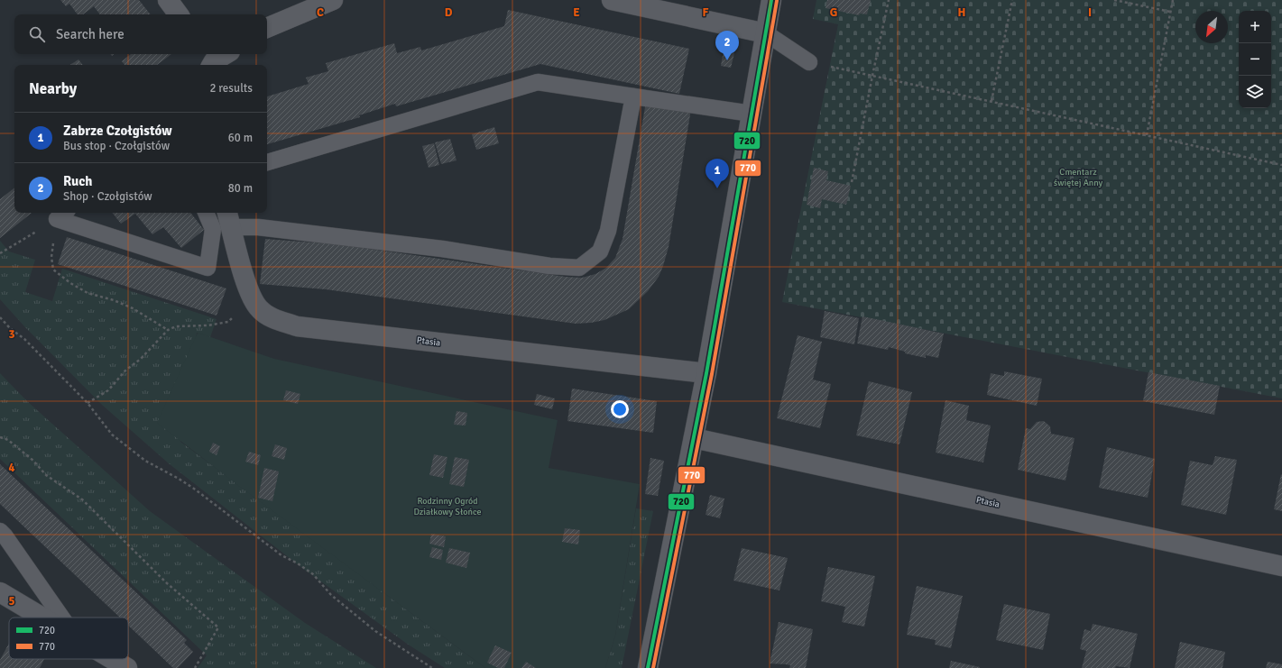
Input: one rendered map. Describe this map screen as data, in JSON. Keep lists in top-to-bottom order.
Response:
{
  "streets": {
    "street": ["Ptasia"]
  },
  "parks": ["Cmentarz świętej Anny", "Rodzinny Ogród Działkowy Słońce"],
  "lines": ["transit line 720", "transit line 770"],
  "legend": ["720", "770"],
  "north": "bottom left",
  "page": {
    "map_buttons": ["+", "−"],
    "search": "Search here",
    "pins": ["2", "1"],
    "heading": ["Nearby", "2 results"],
    "list": [
      {
        "mark": "1",
        "name": "Zabrze Czołgistów",
        "note": "Bus stop · Czołgistów",
        "value": "60 m"
      },
      {
        "mark": "2",
        "name": "Ruch",
        "note": "Shop · Czołgistów",
        "value": "80 m"
      }
    ]
  },
  "grid": {
    "columns": [
      "C",
      "D",
      "E",
      "F",
      "G",
      "H",
      "I"
    ],
    "rows": ["3", "4", "5"]
  }
}
